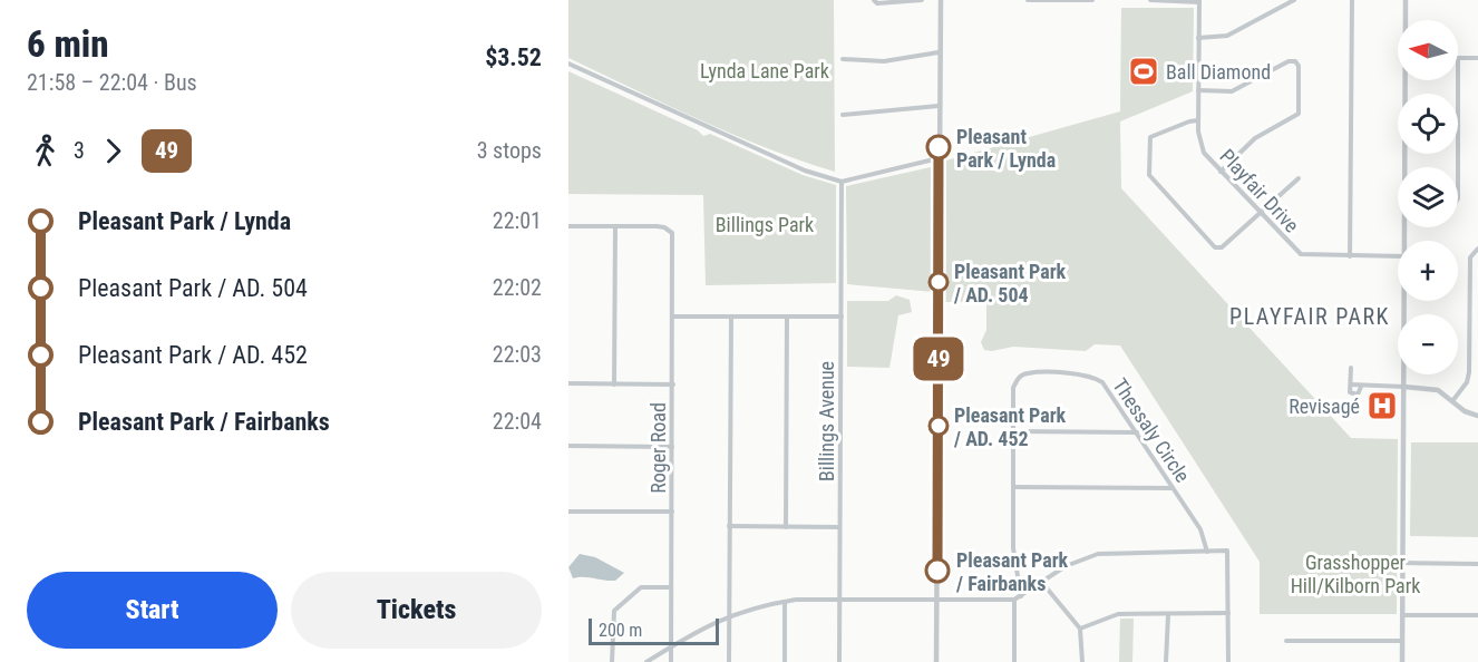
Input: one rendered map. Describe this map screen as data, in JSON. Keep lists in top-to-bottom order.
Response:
{
  "streets": {
    "street": [
      "Playfair Drive",
      "Billings Avenue",
      "Thessaly Circle",
      "Roger Road"
    ]
  },
  "districts": ["PLAYFAIR PARK"],
  "parks": ["Lynda Lane Park", "Billings Park", "Grasshopper Hill/Kilborn Park"],
  "places": {
    "sports": ["Ball Diamond"],
    "other": [
      "Pleasant Park / Lynda",
      "Pleasant Park / AD. 504",
      "Pleasant Park / AD. 452",
      "Pleasant Park / Fairbanks"
    ],
    "hospital": ["Revisagé"]
  },
  "lines": ["bus line 49"],
  "scale_bar": "200 m",
  "north": "left",
  "page": {
    "heading": ["6 min", "21:58 – 22:04 · Bus", "$3.52"],
    "on_map": "49",
    "map_buttons": ["+", "−"],
    "legs": ["3", "49", "3 stops"],
    "list": [
      {
        "name": "Pleasant Park / Lynda",
        "value": "22:01"
      },
      {
        "name": "Pleasant Park / AD. 504",
        "value": "22:02"
      },
      {
        "name": "Pleasant Park / AD. 452",
        "value": "22:03"
      },
      {
        "name": "Pleasant Park / Fairbanks",
        "value": "22:04"
      }
    ],
    "buttons": ["Start", "Tickets"],
    "scale": "200 m"
  }
}
